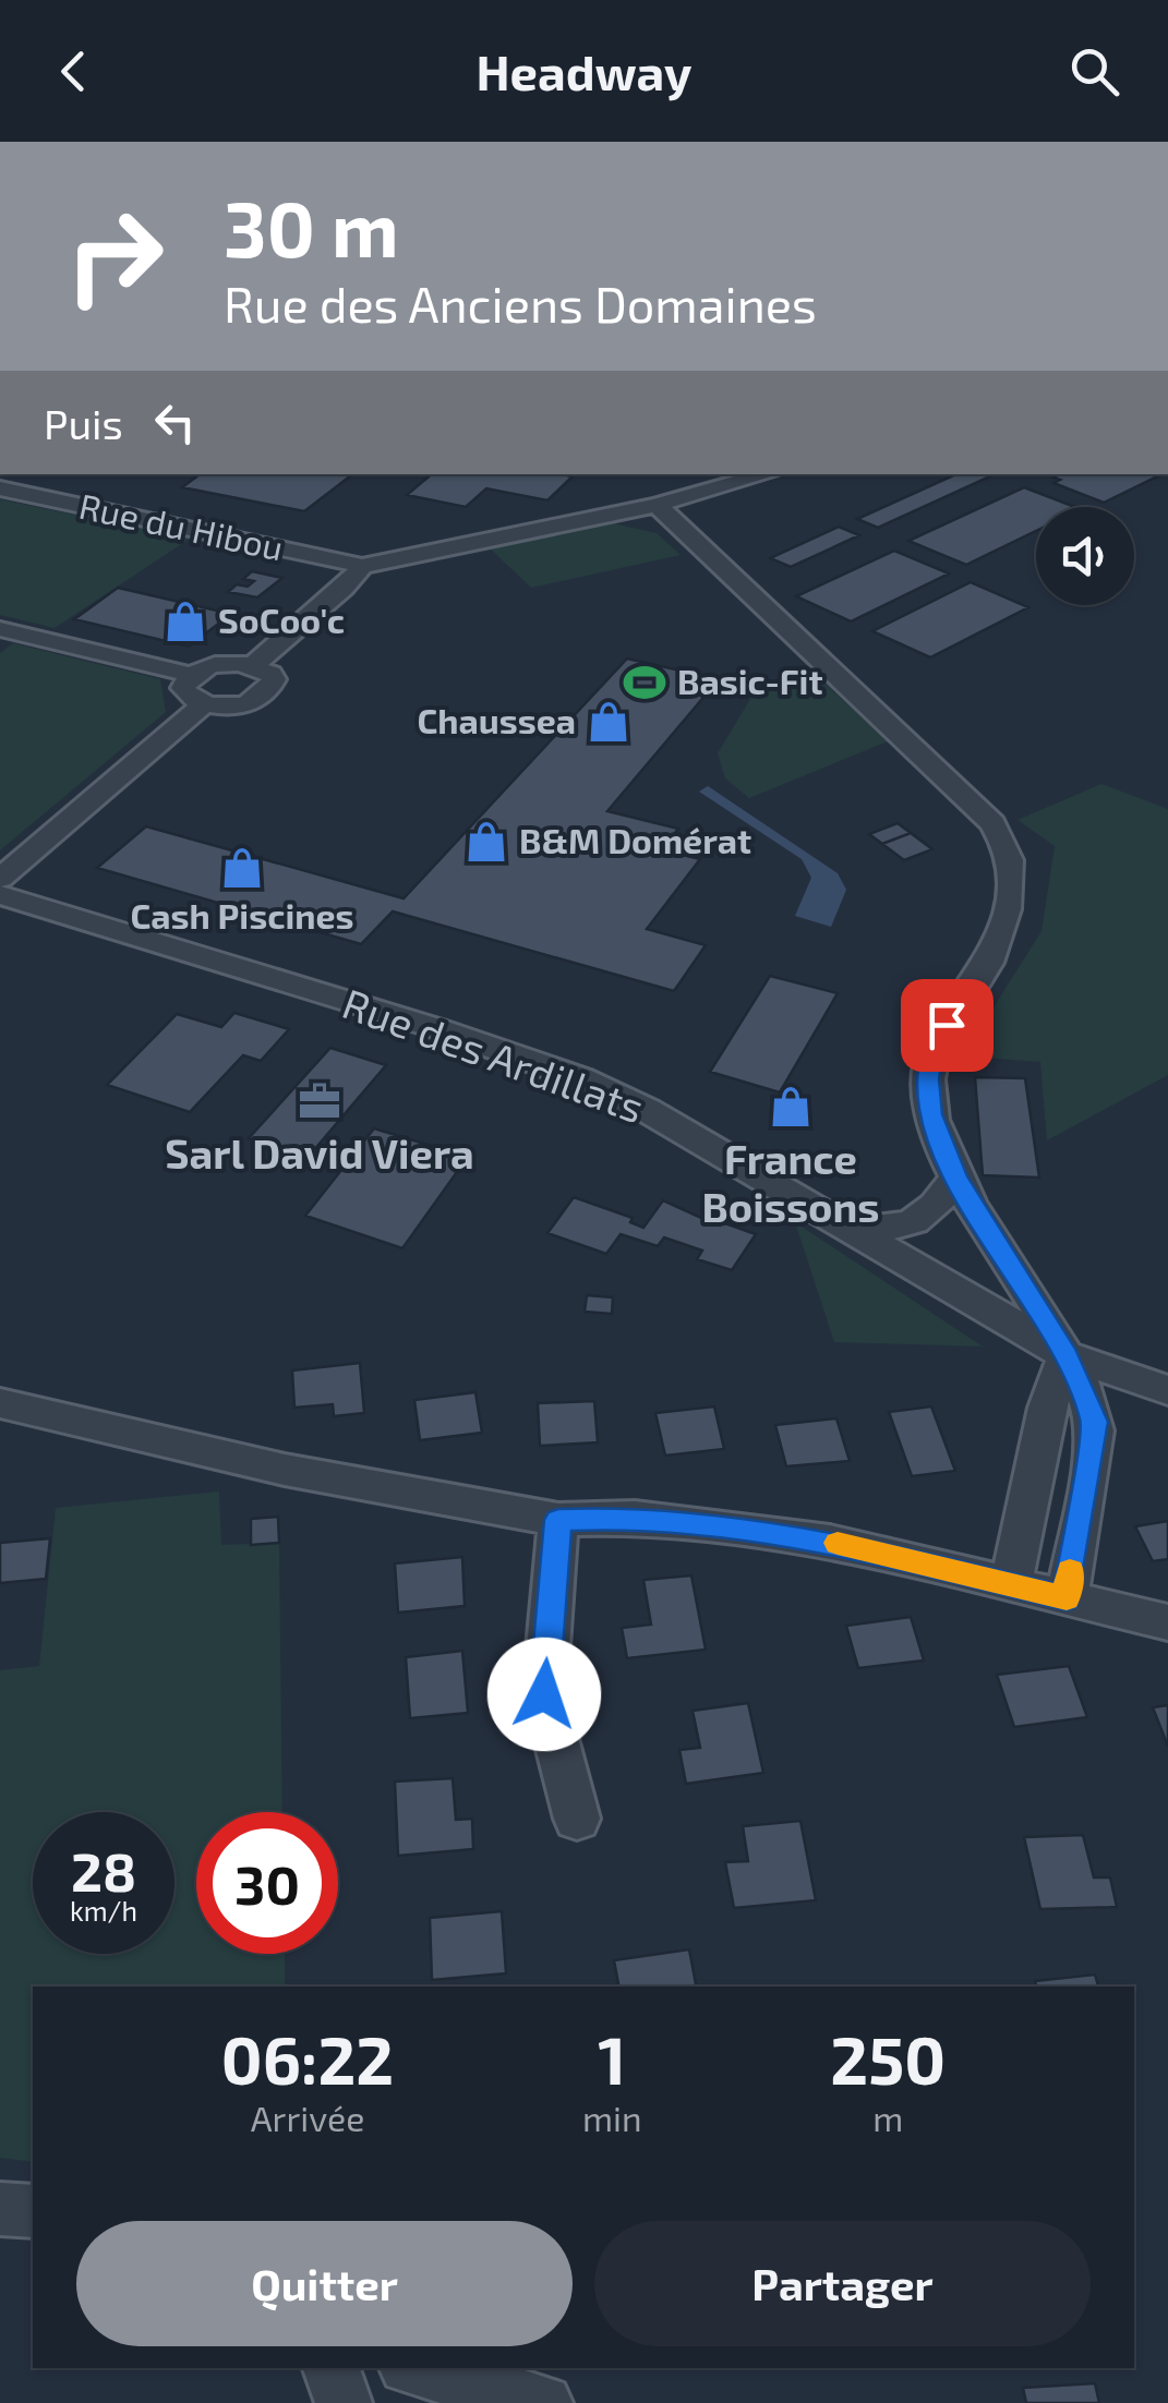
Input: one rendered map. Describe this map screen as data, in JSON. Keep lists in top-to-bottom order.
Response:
{
  "streets": {
    "street": ["Rue du Hibou", "Rue des Ardillats"]
  },
  "places": {
    "shop": [
      "SoCoo'c",
      "Chaussea",
      "B&M Domérat",
      "Cash Piscines",
      "France Boissons"
    ],
    "sports": ["Basic-Fit"],
    "office": ["Sarl David Viera"]
  },
  "page": {
    "header": "Headway",
    "turn": ["30 m", "Rue des Anciens Domaines"],
    "then": "Puis",
    "speed": "28 km/h",
    "limit": "30",
    "eta": [
      "06:22",
      "Arrivée",
      "1",
      "min",
      "250",
      "m"
    ],
    "buttons": ["Quitter", "Partager"]
  }
}
